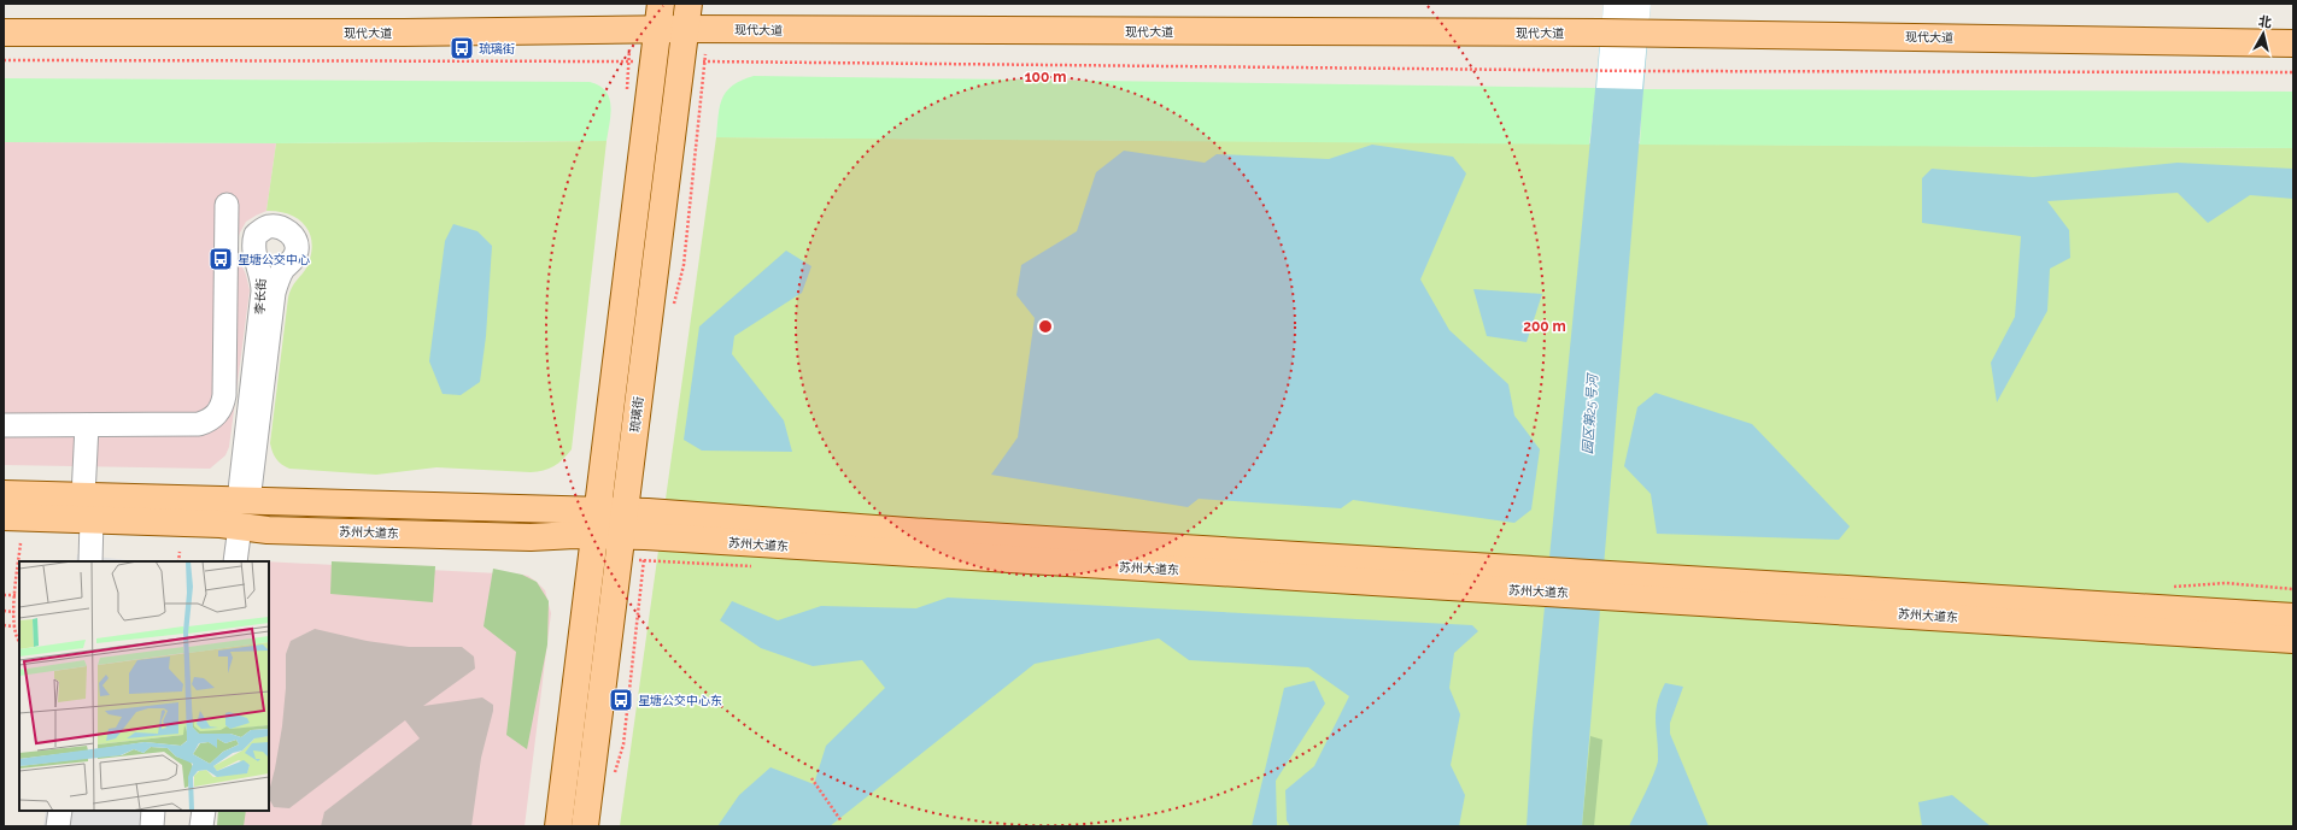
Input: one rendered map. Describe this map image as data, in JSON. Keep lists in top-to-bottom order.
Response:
{
  "streets": {
    "main road": ["现代大道", "琉璃街", "苏州大道东"],
    "street": ["李长街"]
  },
  "crossings": [
    ["现代大道", "琉璃街"],
    ["李长街", "苏州大道东"],
    ["琉璃街", "苏州大道东"]
  ],
  "water": ["园区第25号河"],
  "places": {
    "bus stop": ["琉璃街", "星塘公交中心", "星塘公交中心东"]
  },
  "north": "top",
  "rings": ["100 m", "200 m"]
}
